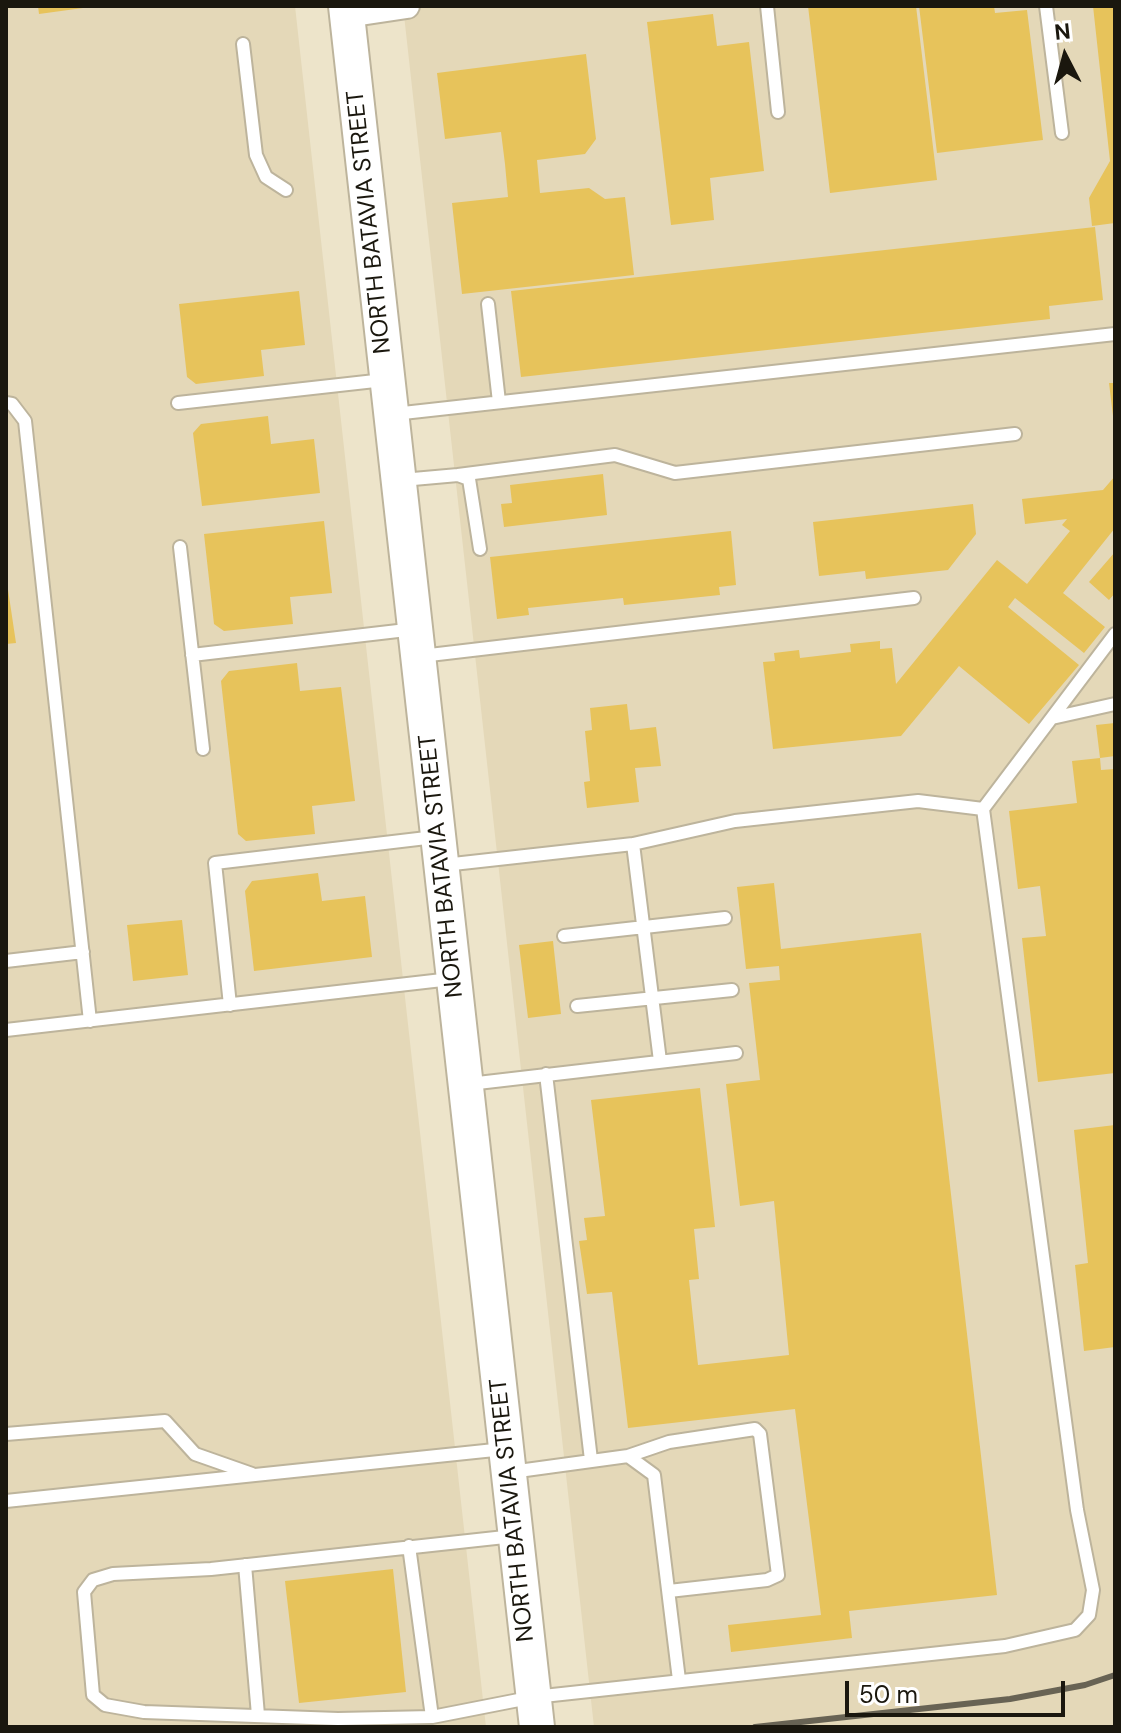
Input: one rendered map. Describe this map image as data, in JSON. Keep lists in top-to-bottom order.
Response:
{
  "streets": {
    "main road": ["NORTH BATAVIA STREET"]
  },
  "scale_bar": "50 m",
  "north": "top"
}
